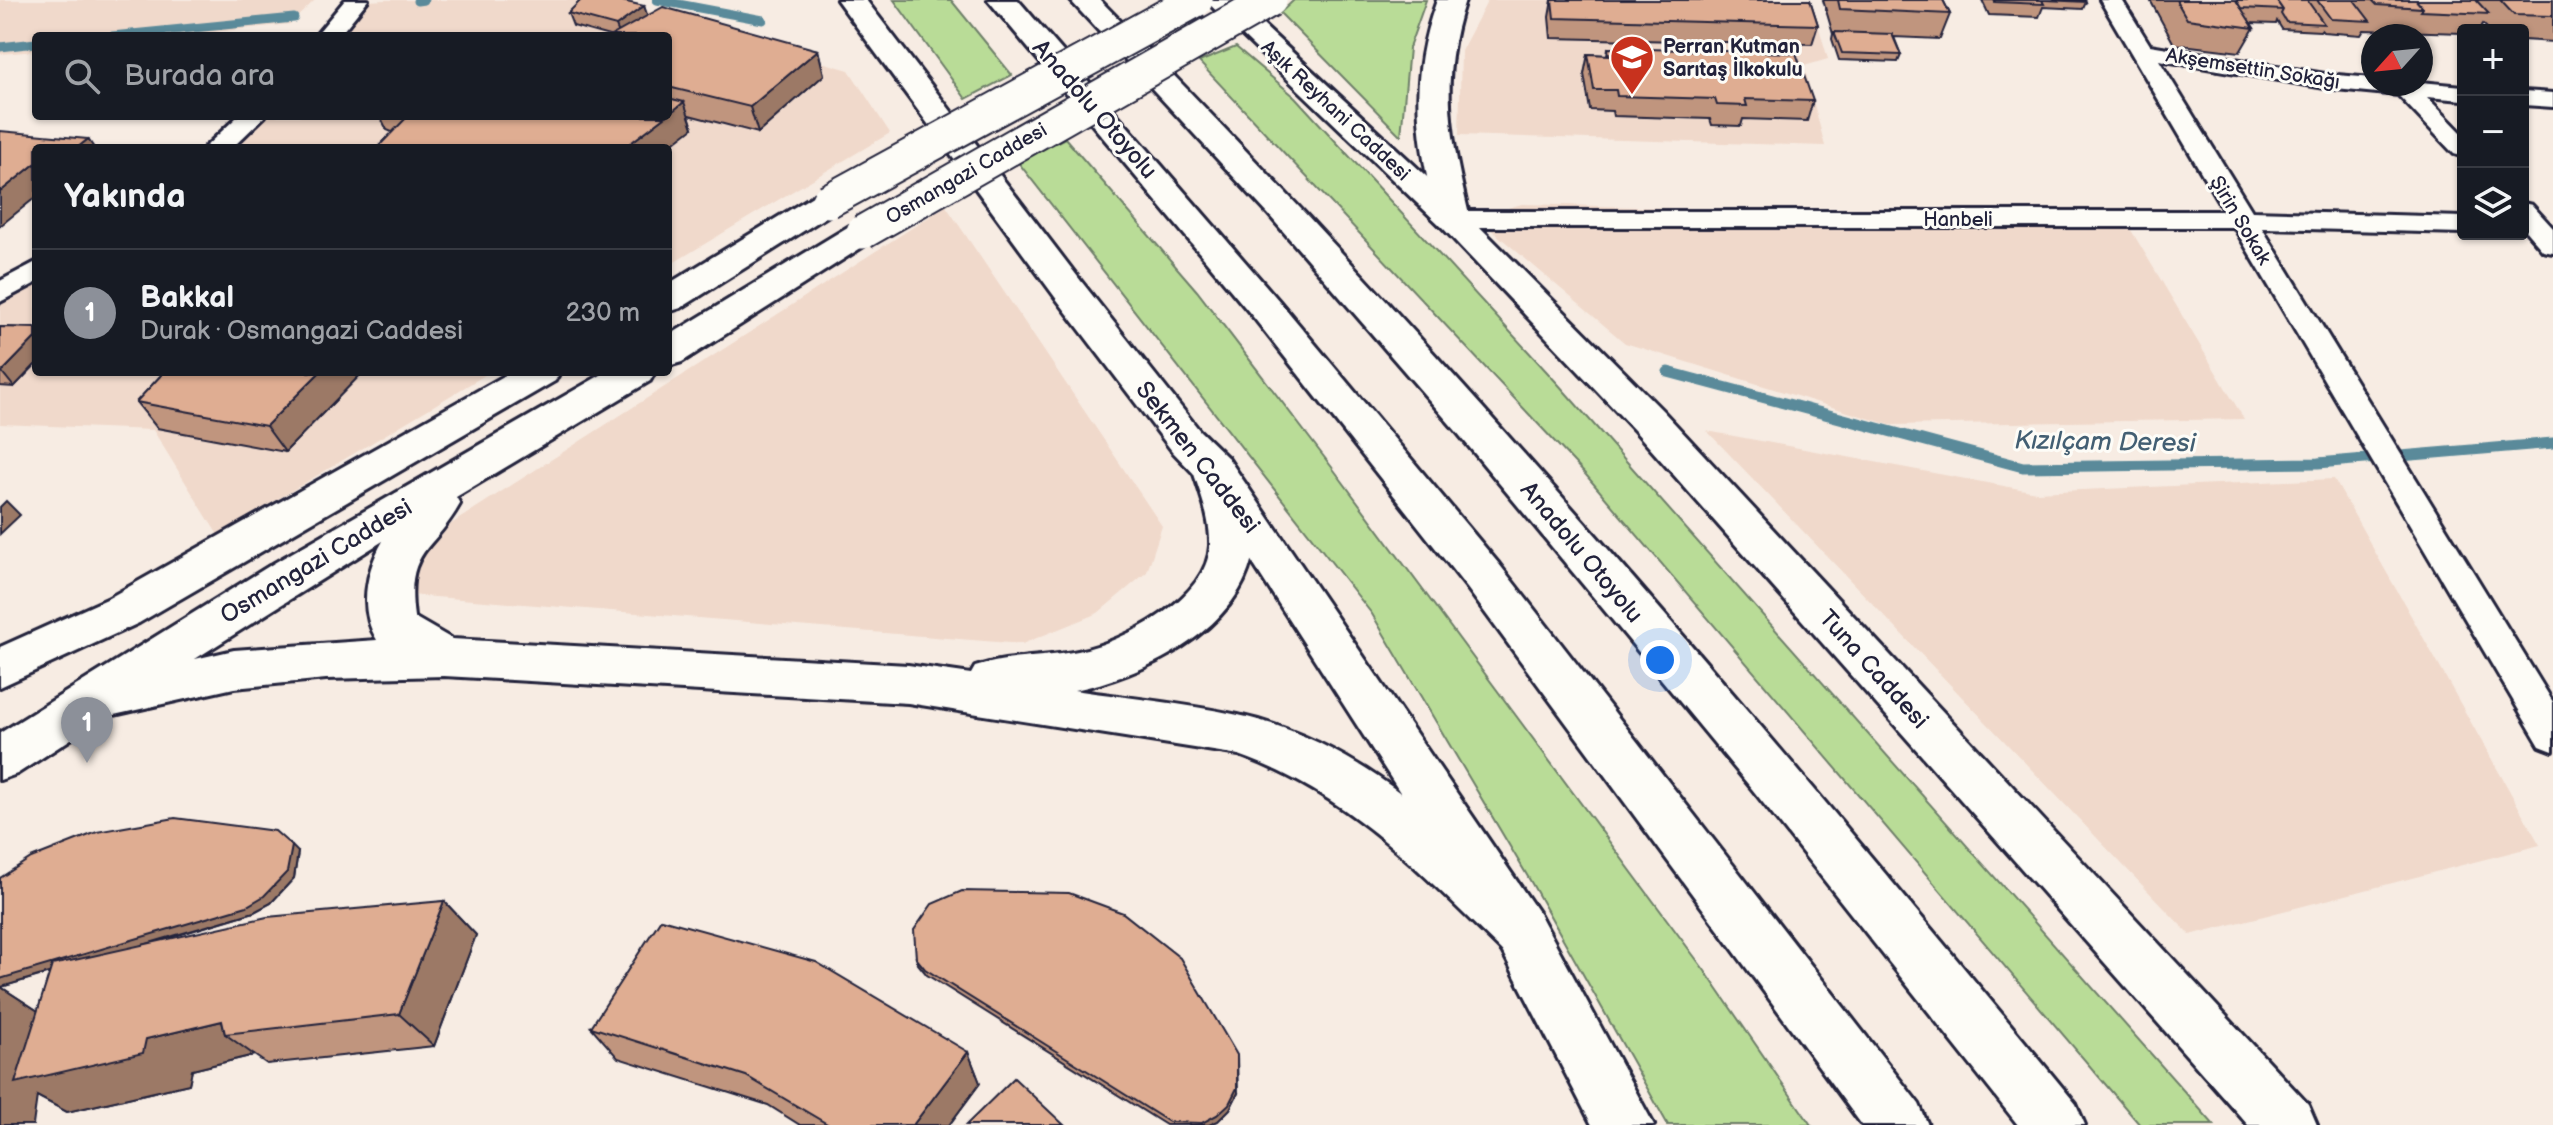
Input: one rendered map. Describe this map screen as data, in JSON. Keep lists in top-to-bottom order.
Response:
{
  "streets": {
    "main road": [
      "Anadolu Otoyolu",
      "Aşık Reyhani Caddesi",
      "Osmangazi Caddesi",
      "Sekmen Caddesi",
      "Tuna Caddesi"
    ],
    "street": ["Akşemsettin Sokağı", "Hanbeli", "Şirin Sokak"]
  },
  "crossings": [
    ["Akşemsettin Sokağı", "Şirin Sokak"],
    ["Aşık Reyhani Caddesi", "Hanbeli"],
    ["Aşık Reyhani Caddesi", "Tuna Caddesi"],
    ["Hanbeli", "Şirin Sokak"],
    ["Hanbeli", "Tuna Caddesi"]
  ],
  "water": ["Kızılçam Deresi"],
  "places": {
    "school or university": ["Perran Kutman Sarıtaş İlkokulu"]
  },
  "north": "bottom left",
  "page": {
    "map_buttons": ["+", "−"],
    "search": "Burada ara",
    "heading": "Yakında",
    "list": [
      {
        "mark": "1",
        "name": "Bakkal",
        "note": "Durak · Osmangazi Caddesi",
        "value": "230 m"
      }
    ],
    "pins": "1"
  }
}
